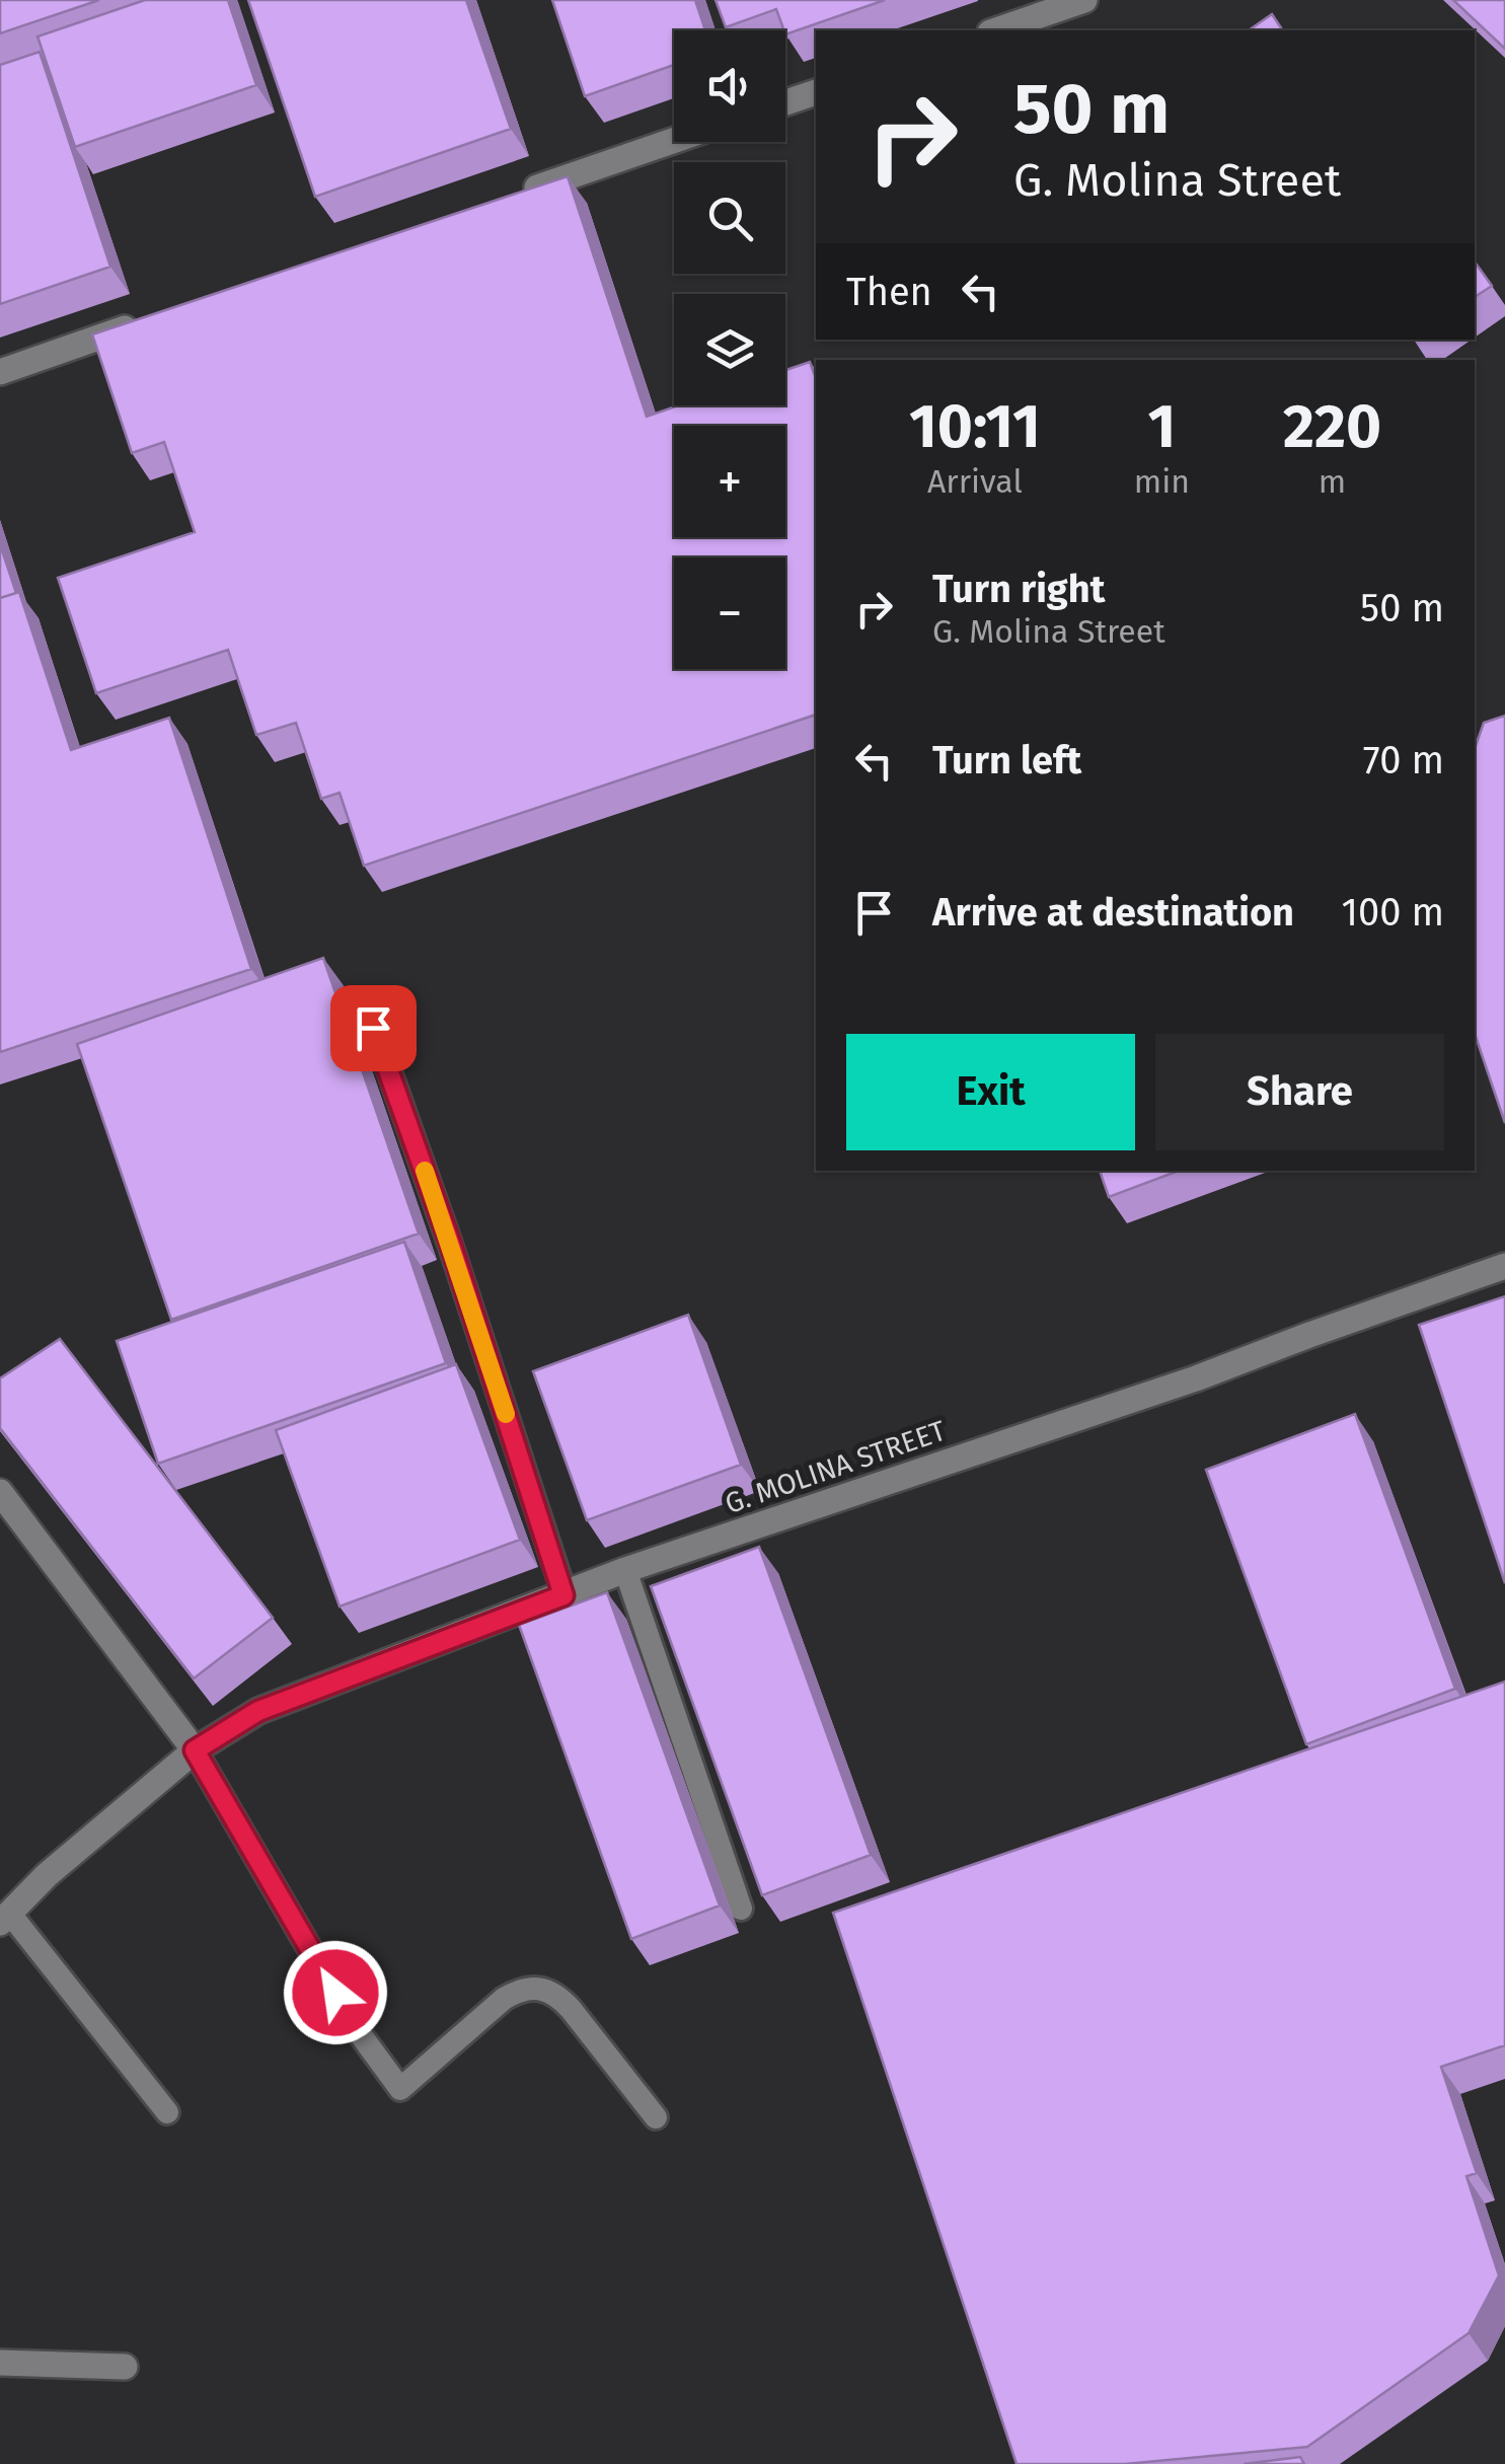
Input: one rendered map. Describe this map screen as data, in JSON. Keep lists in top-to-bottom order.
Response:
{
  "streets": {
    "street": ["G. MOLINA STREET"]
  },
  "page": {
    "map_buttons": ["+", "−"],
    "turn": ["50 m", "G. Molina Street"],
    "then": "Then",
    "eta": [
      "10:11",
      "Arrival",
      "1",
      "min",
      "220",
      "m"
    ],
    "list": [
      {
        "name": "Turn right",
        "note": "G. Molina Street",
        "value": "50 m"
      },
      {
        "name": "Turn left",
        "value": "70 m"
      },
      {
        "name": "Arrive at destination",
        "value": "100 m"
      }
    ],
    "buttons": ["Exit", "Share"]
  }
}
